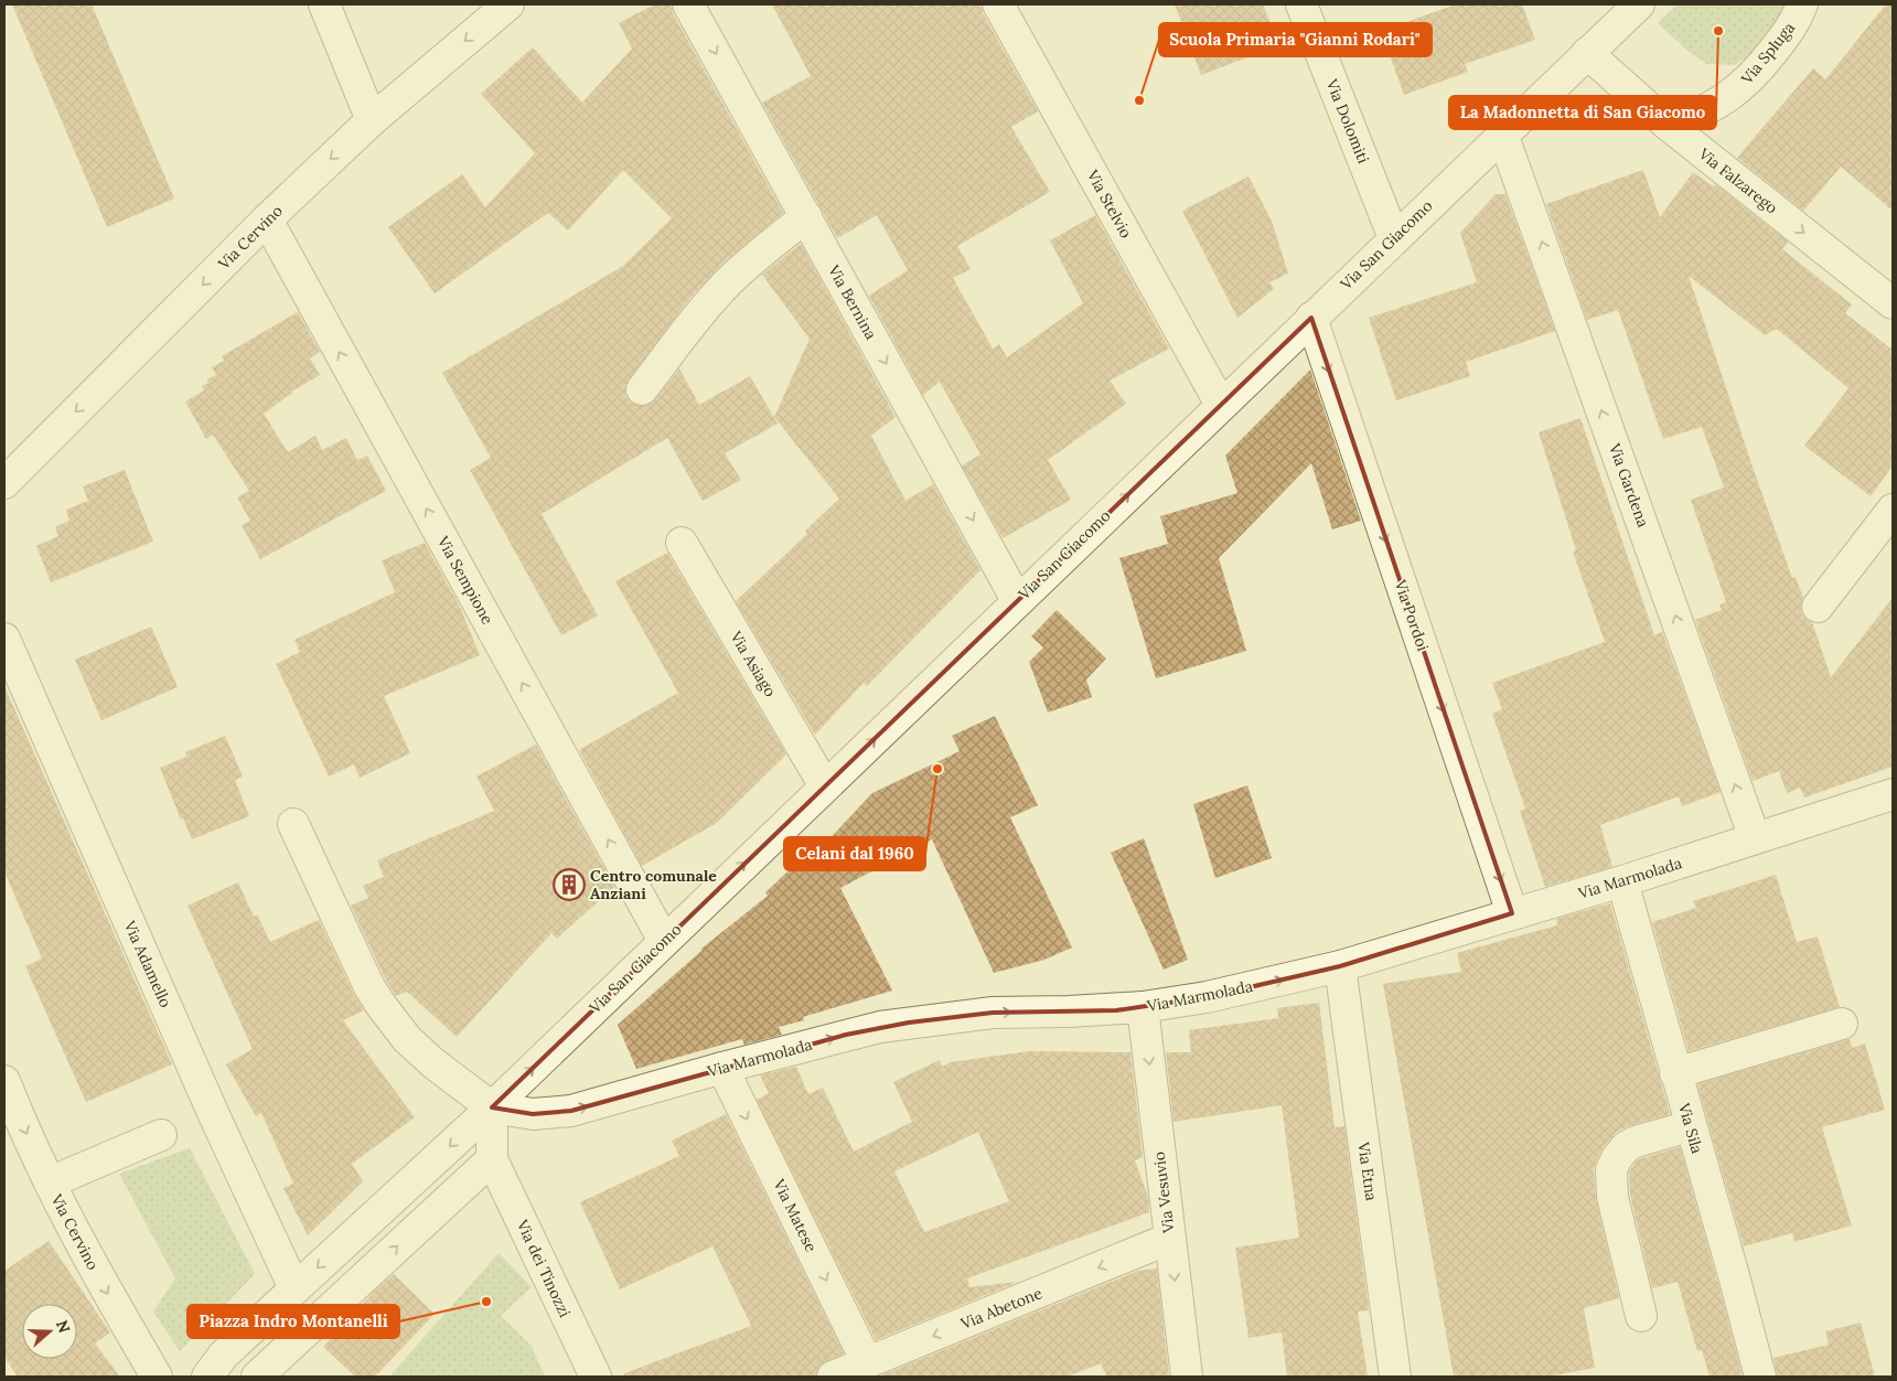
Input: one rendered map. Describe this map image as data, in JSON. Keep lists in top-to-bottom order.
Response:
{
  "streets": {
    "street": [
      "Via Spluga",
      "Via Dolomiti",
      "Via Falzarego",
      "Via Stelvio",
      "Via Cervino",
      "Via San Giacomo",
      "Via Bernina",
      "Via Gardena",
      "Via Sempione",
      "Via Pordoi",
      "Via Asiago",
      "Via Marmolada",
      "Via Adamello",
      "Via Sila",
      "Via Etna",
      "Via Vesuvio",
      "Via Matese",
      "Via dei Tinozzi",
      "Via Abetone"
    ]
  },
  "crossings": [
    ["Via Spluga", "Via Falzarego"],
    ["Via Dolomiti", "Via San Giacomo"],
    ["Via Falzarego", "Via San Giacomo"],
    ["Via Stelvio", "Via San Giacomo"],
    ["Via Cervino", "Via Sempione"],
    ["Via San Giacomo", "Via Bernina"],
    ["Via San Giacomo", "Via Gardena"],
    ["Via San Giacomo", "Via Sempione"],
    ["Via San Giacomo", "Via Pordoi"],
    ["Via San Giacomo", "Via Asiago"],
    ["Via San Giacomo", "Via Marmolada"],
    ["Via San Giacomo", "Via Adamello"],
    ["Via Gardena", "Via Marmolada"],
    ["Via Pordoi", "Via Marmolada"],
    ["Via Marmolada", "Via Sila"],
    ["Via Marmolada", "Via Etna"],
    ["Via Marmolada", "Via Vesuvio"],
    ["Via Marmolada", "Via Matese"],
    ["Via Vesuvio", "Via Abetone"],
    ["Via Matese", "Via Abetone"]
  ],
  "one_way": [
    "Via Falzarego",
    "Via Cervino",
    "Via Bernina",
    "Via Gardena",
    "Via Sempione",
    "Via Pordoi",
    "Via Marmolada",
    "Via Vesuvio",
    "Via Matese",
    "Via Abetone"
  ],
  "places": {
    "other": [
      "La Madonnetta di San Giacomo",
      "Scuola Primaria \"Gianni Rodari\"",
      "Celani dal 1960",
      "Piazza Indro Montanelli"
    ],
    "building": ["Centro comunale Anziani"]
  },
  "north": "right"
}
